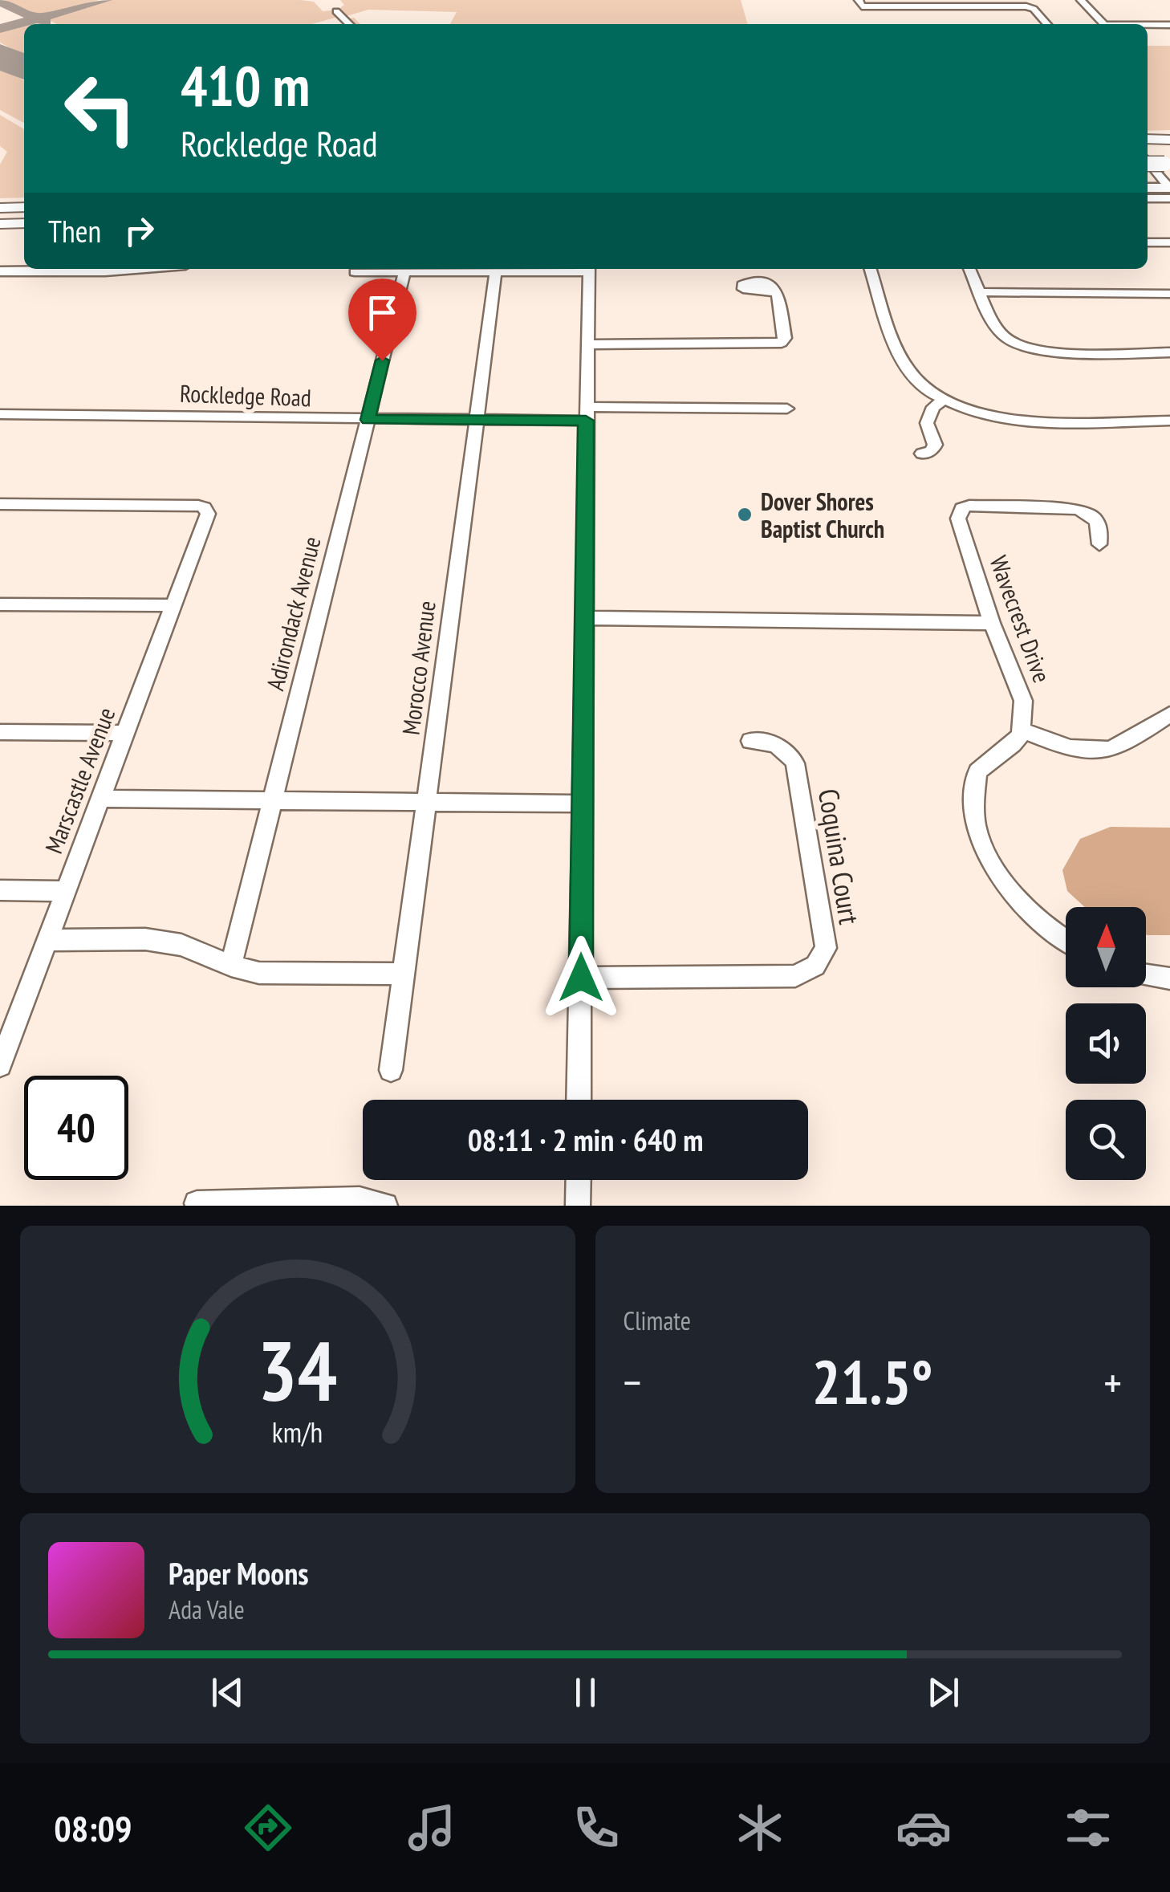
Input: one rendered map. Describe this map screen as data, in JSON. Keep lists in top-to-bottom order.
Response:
{
  "streets": {
    "street": [
      "Rockledge Road",
      "Adirondack Avenue",
      "Wavecrest Drive",
      "Morocco Avenue",
      "Marscastle Avenue",
      "Coquina Court"
    ]
  },
  "crossings": [
    ["Rockledge Road", "Adirondack Avenue"],
    ["Rockledge Road", "Morocco Avenue"]
  ],
  "places": ["Dover Shores Baptist Church"],
  "north": "top",
  "page": {
    "turn": ["410 m", "Rockledge Road"],
    "then": "Then",
    "limit": "40",
    "trip": "08:11 · 2 min · 640 m",
    "tile": "Climate",
    "heat": ["−", "21.5°", "+"],
    "song": ["Paper Moons", "Ada Vale"],
    "tabs": "08:09",
    "gauge": ["34", "km/h"]
  }
}
